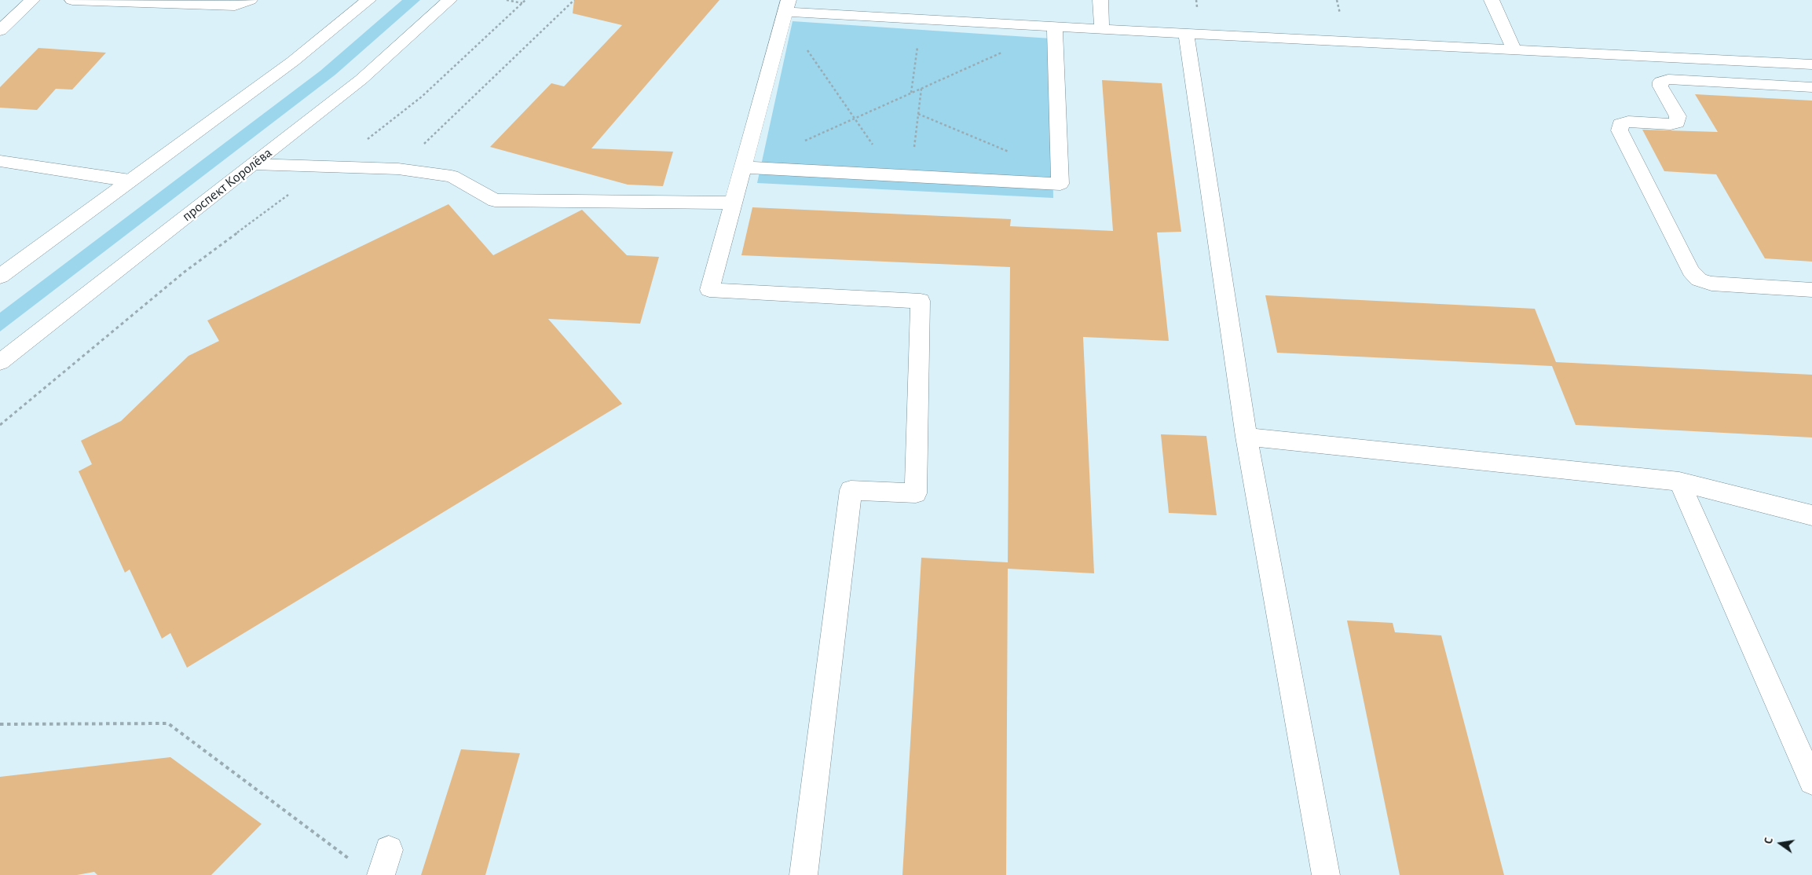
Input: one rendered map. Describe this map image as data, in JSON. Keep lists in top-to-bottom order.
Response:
{
  "streets": {
    "main road": ["проспект Королёва"]
  },
  "north": "left"
}
